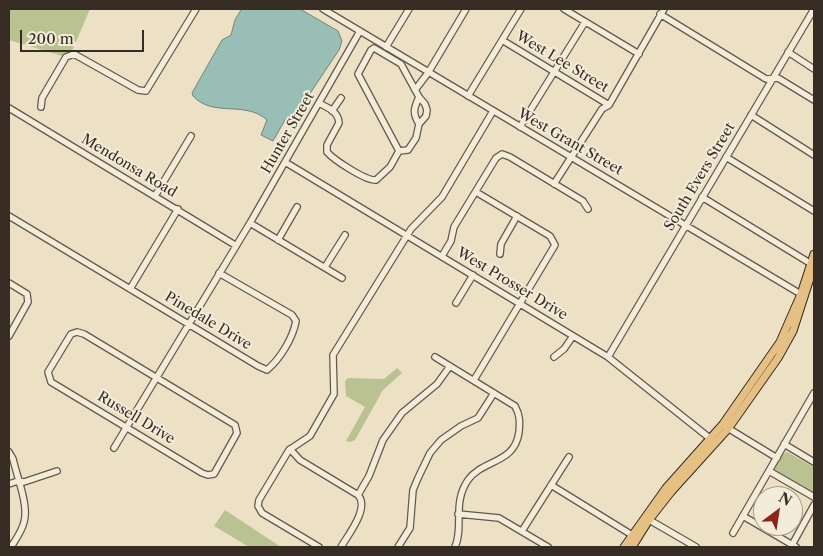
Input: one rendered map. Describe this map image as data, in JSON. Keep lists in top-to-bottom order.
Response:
{
  "streets": {
    "street": [
      "West Lee Street",
      "Hunter Street",
      "West Grant Street",
      "Mendonsa Road",
      "South Evers Street",
      "West Prosser Drive",
      "Pinedale Drive",
      "Russell Drive"
    ]
  },
  "crossings": [
    ["Hunter Street", "West Grant Street"],
    ["Hunter Street", "Mendonsa Road"],
    ["Hunter Street", "West Prosser Drive"],
    ["Hunter Street", "Pinedale Drive"],
    ["West Grant Street", "South Evers Street"],
    ["South Evers Street", "West Prosser Drive"]
  ],
  "scale_bar": "200 m",
  "north": "top right"
}
